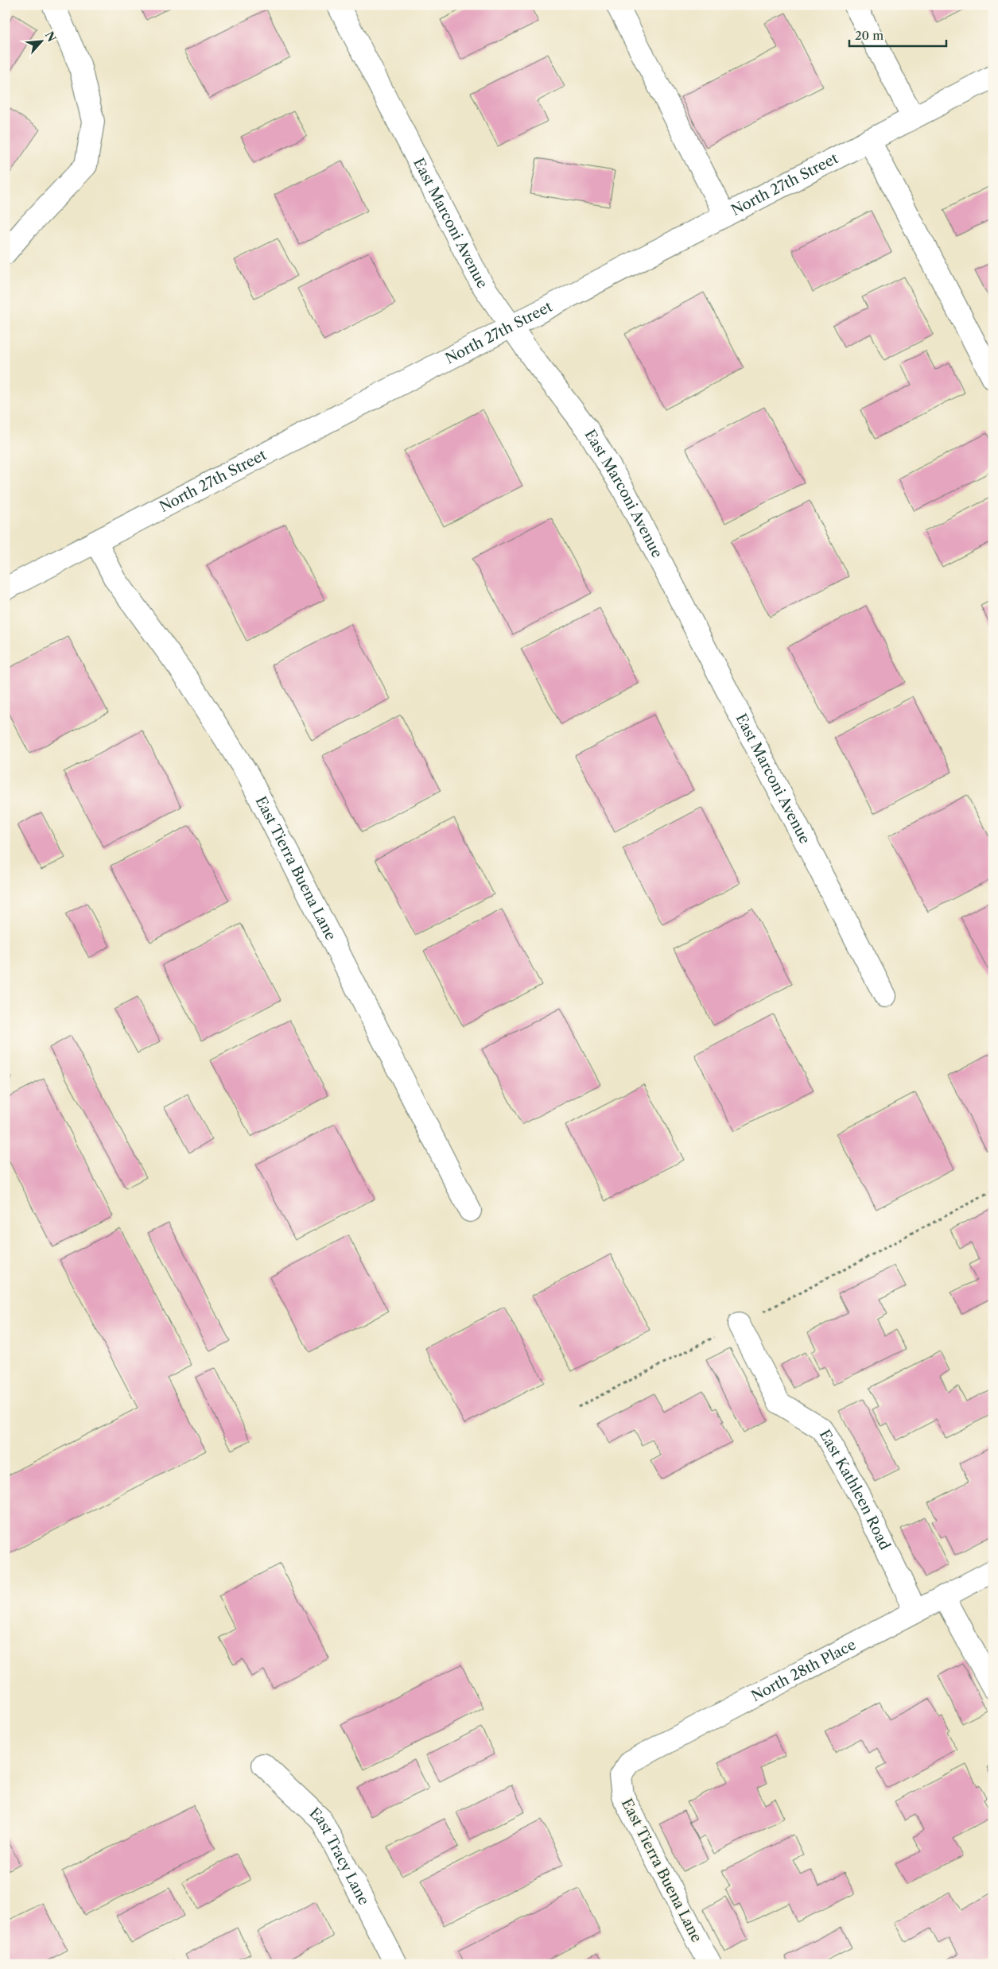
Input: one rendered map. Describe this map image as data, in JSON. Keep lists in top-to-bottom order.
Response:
{
  "streets": {
    "street": [
      "North 27th Street",
      "East Marconi Avenue",
      "East Tierra Buena Lane",
      "East Kathleen Road",
      "North 28th Place",
      "East Tracy Lane"
    ]
  },
  "crossings": [
    ["North 27th Street", "East Marconi Avenue"],
    ["North 27th Street", "East Tierra Buena Lane"],
    ["East Tierra Buena Lane", "North 28th Place"],
    ["East Kathleen Road", "North 28th Place"]
  ],
  "scale_bar": "20 m",
  "north": "top right"
}
